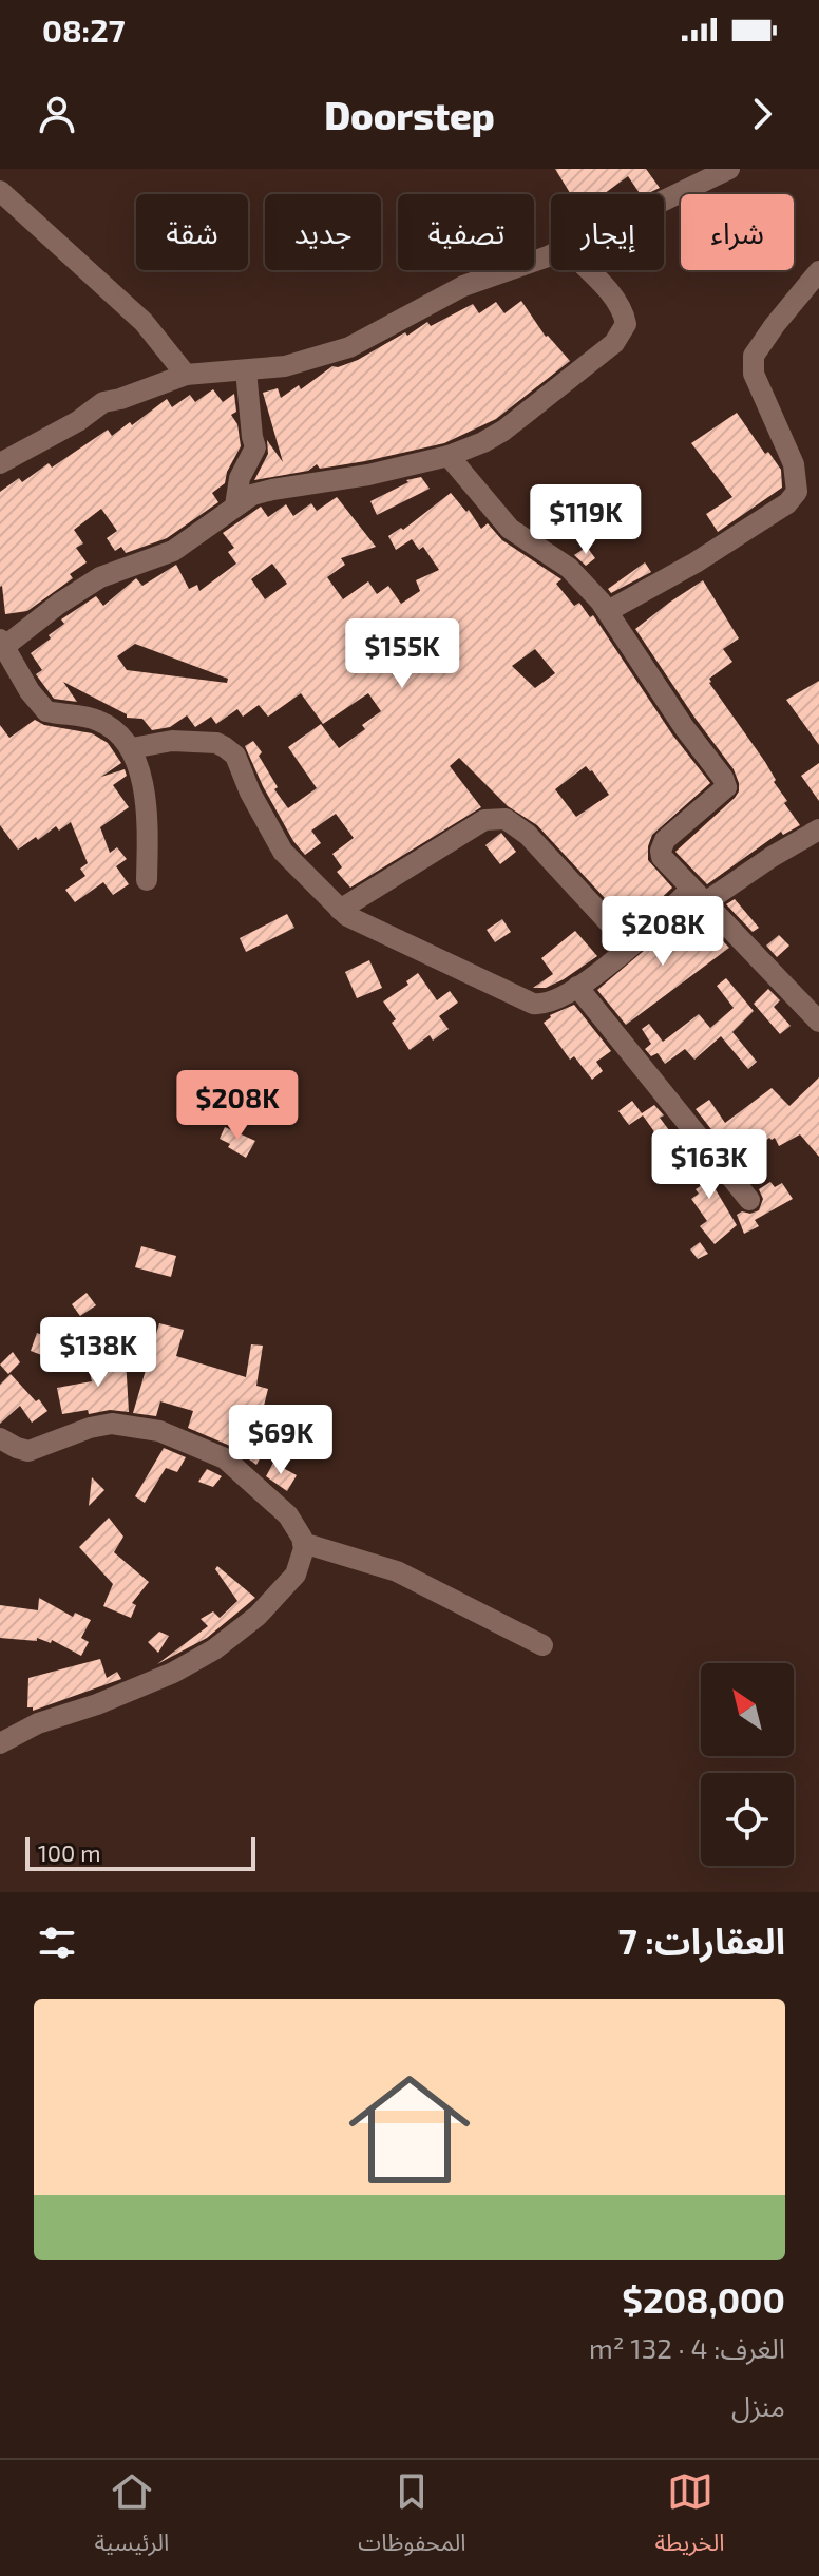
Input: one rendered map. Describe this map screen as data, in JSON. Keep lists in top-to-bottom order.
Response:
{
  "scale_bar": "100 m",
  "north": "top left",
  "page": {
    "status": "08:27",
    "header": "Doorstep",
    "chip": [
      "شراء",
      "إيجار",
      "تصفية",
      "جديد",
      "شقة"
    ],
    "price": [
      "$119K",
      "$155K",
      "$208K",
      "$208K",
      "$163K",
      "$138K",
      "$69K"
    ],
    "scale": "100 m",
    "heading": "العقارات: 7",
    "list": [
      {
        "name": "$208,000",
        "note": "الغرف: 4 · 132 m² · منزل"
      }
    ],
    "tabs": ["الخريطة", "المحفوظات", "الرئيسية"]
  }
}
